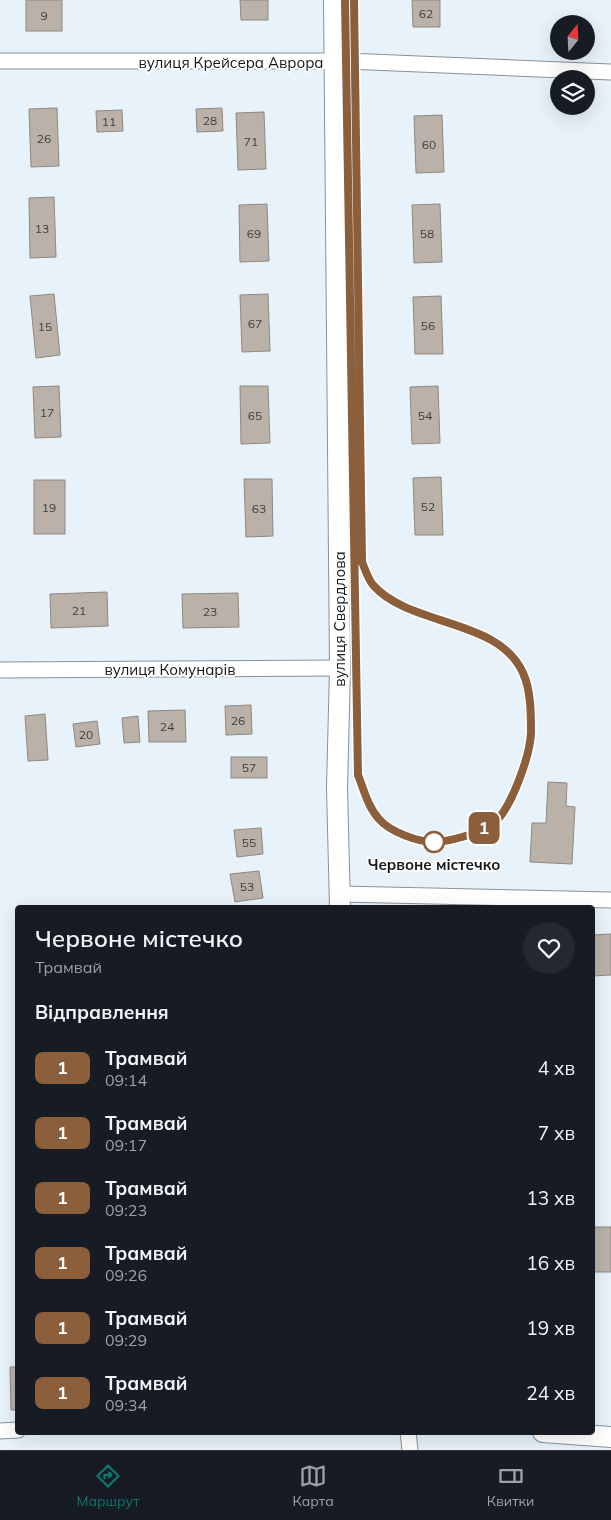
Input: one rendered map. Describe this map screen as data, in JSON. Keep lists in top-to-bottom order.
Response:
{
  "streets": {
    "street": ["вулиця Крейсера Аврора", "вулиця Свердлова", "вулиця Комунарів"]
  },
  "crossings": [
    ["вулиця Крейсера Аврора", "вулиця Свердлова"],
    ["вулиця Свердлова", "вулиця Комунарів"]
  ],
  "places": ["Червоне містечко"],
  "lines": ["tram line 1"],
  "house_numbers": [
    "62",
    "9",
    "28",
    "11",
    "26",
    "71",
    "60",
    "13",
    "69",
    "58",
    "67",
    "56",
    "15",
    "17",
    "65",
    "54",
    "52",
    "19",
    "63",
    "21",
    "23",
    "26",
    "24",
    "20",
    "57",
    "55",
    "53"
  ],
  "north": "top",
  "page": {
    "on_map": "1",
    "heading": [
      ["Червоне містечко", "Трамвай"],
      "Відправлення"
    ],
    "list": [
      {
        "mark": "1",
        "name": "Трамвай",
        "note": "09:14",
        "value": "4 хв"
      },
      {
        "mark": "1",
        "name": "Трамвай",
        "note": "09:17",
        "value": "7 хв"
      },
      {
        "mark": "1",
        "name": "Трамвай",
        "note": "09:23",
        "value": "13 хв"
      },
      {
        "mark": "1",
        "name": "Трамвай",
        "note": "09:26",
        "value": "16 хв"
      },
      {
        "mark": "1",
        "name": "Трамвай",
        "note": "09:29",
        "value": "19 хв"
      },
      {
        "mark": "1",
        "name": "Трамвай",
        "note": "09:34",
        "value": "24 хв"
      }
    ],
    "tabs": ["Маршрут", "Карта", "Квитки"]
  }
}
